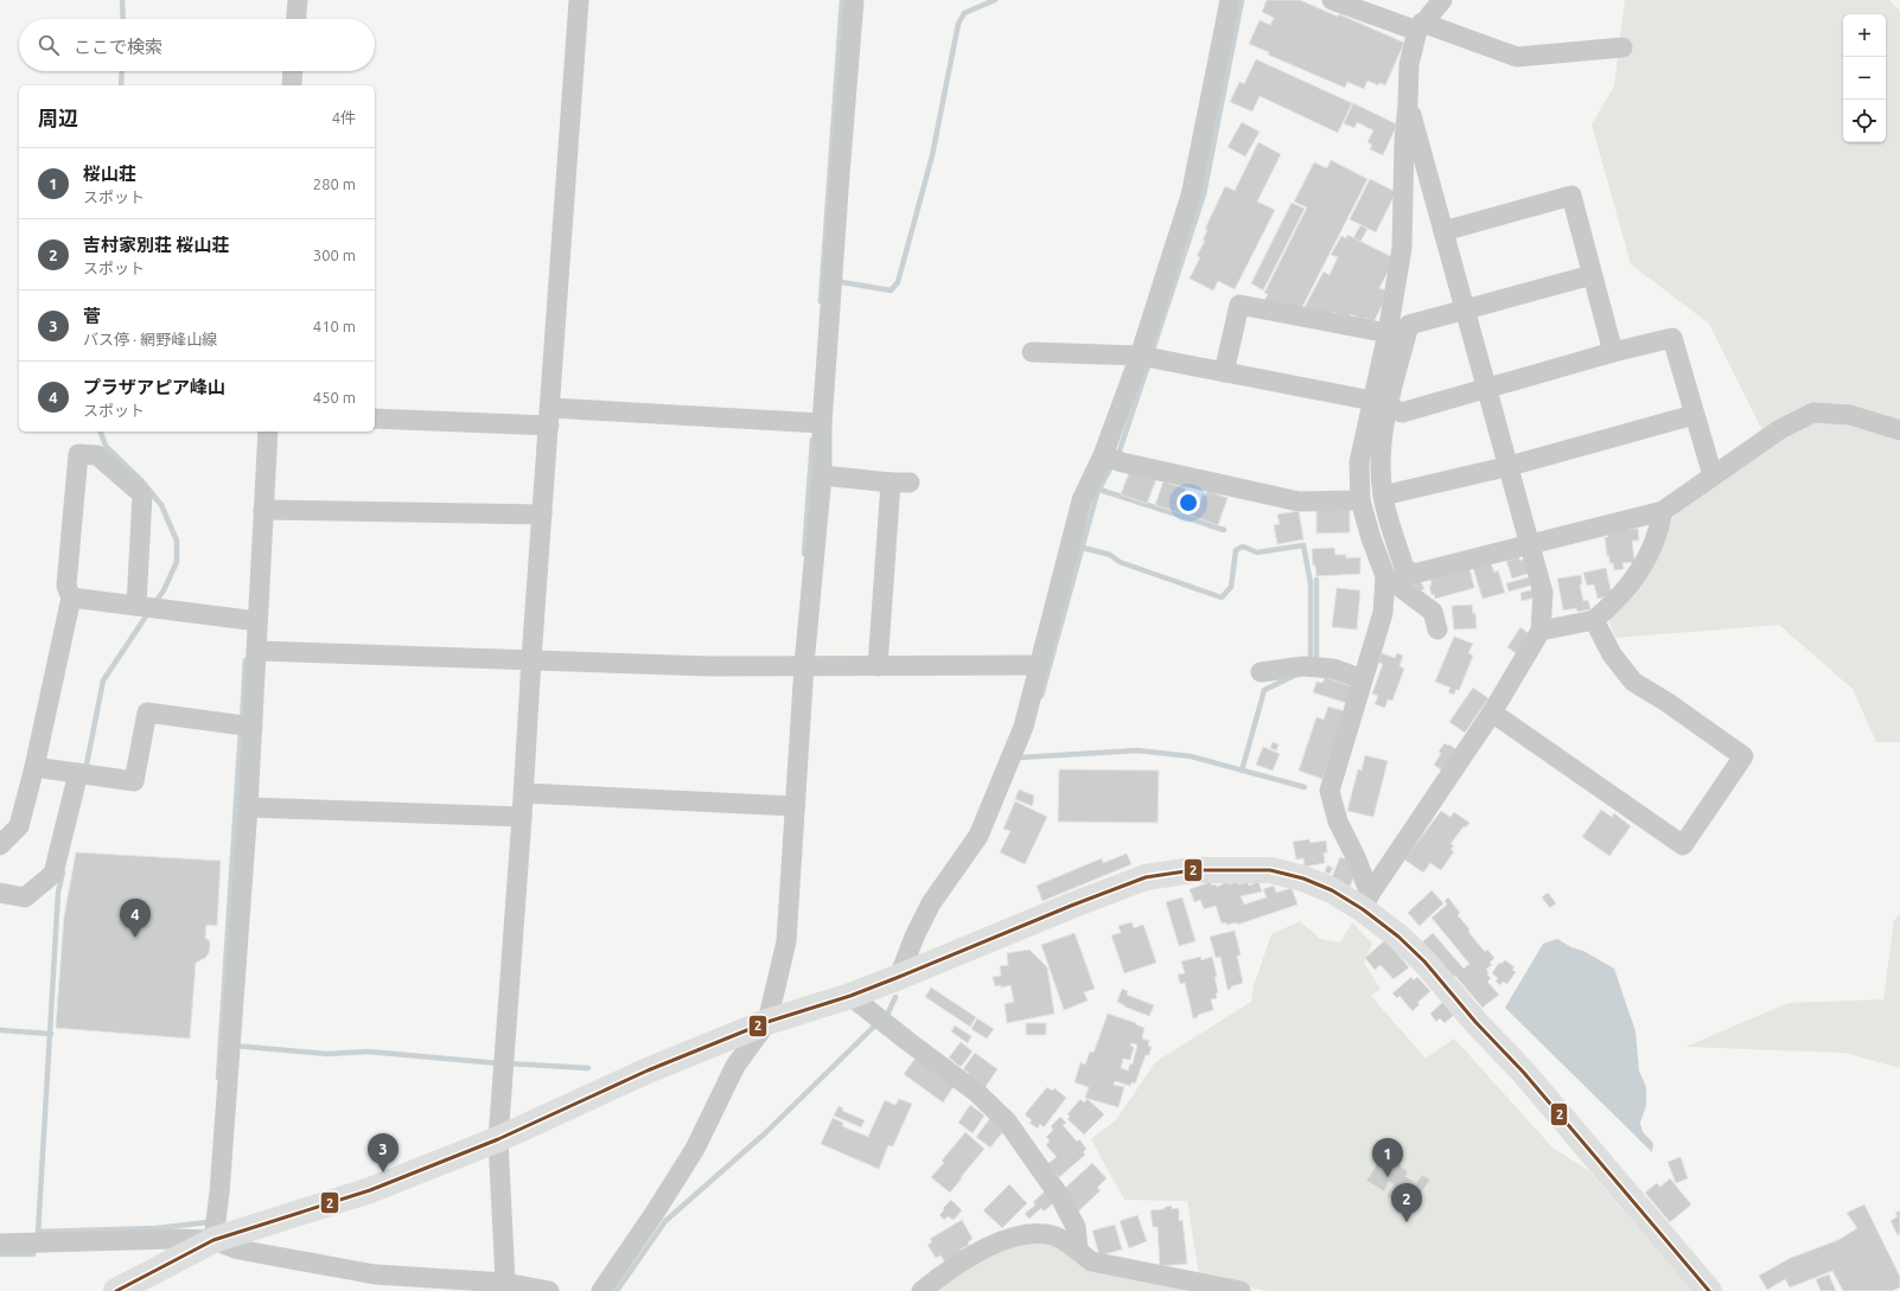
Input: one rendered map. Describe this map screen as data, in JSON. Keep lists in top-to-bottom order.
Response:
{
  "lines": ["transit line 2"],
  "page": {
    "map_buttons": ["+", "−"],
    "search": "ここで検索",
    "heading": ["周辺", "4件"],
    "list": [
      {
        "mark": "1",
        "name": "桜山荘",
        "note": "スポット",
        "value": "280 m"
      },
      {
        "mark": "2",
        "name": "吉村家別荘 桜山荘",
        "note": "スポット",
        "value": "300 m"
      },
      {
        "mark": "3",
        "name": "菅",
        "note": "バス停 · 網野峰山線",
        "value": "410 m"
      },
      {
        "mark": "4",
        "name": "プラザアピア峰山",
        "note": "スポット",
        "value": "450 m"
      }
    ],
    "pins": [
      "4",
      "3",
      "1",
      "2"
    ]
  }
}
